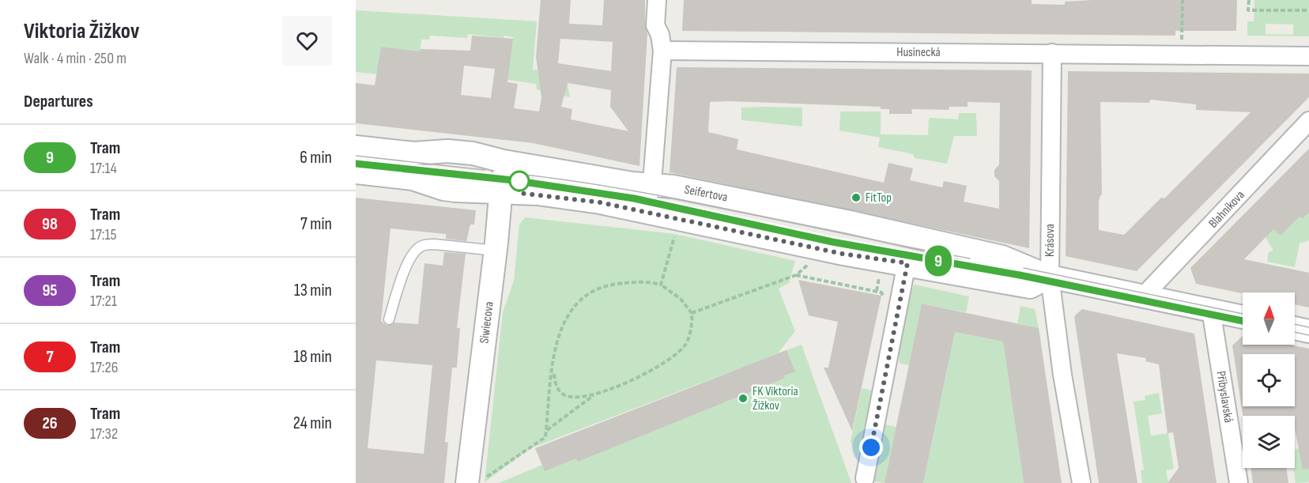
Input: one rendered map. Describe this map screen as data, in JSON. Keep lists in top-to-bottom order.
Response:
{
  "streets": {
    "street": [
      "Husinecká",
      "Seifertova",
      "Blahníkova",
      "Krásova",
      "Siwiecova",
      "Přibyslavská"
    ]
  },
  "crossings": [
    ["Husinecká", "Krásova"],
    ["Seifertova", "Blahníkova"],
    ["Seifertova", "Krásova"],
    ["Seifertova", "Siwiecova"],
    ["Seifertova", "Přibyslavská"]
  ],
  "places": ["FitTop", "FK Viktoria Žižkov"],
  "lines": ["tram line 9"],
  "north": "top",
  "page": {
    "heading": [
      ["Viktoria Žižkov", "Walk · 4 min · 250 m"],
      "Departures"
    ],
    "on_map": "9",
    "list": [
      {
        "mark": "9",
        "name": "Tram",
        "note": "17:14",
        "value": "6 min"
      },
      {
        "mark": "98",
        "name": "Tram",
        "note": "17:15",
        "value": "7 min"
      },
      {
        "mark": "95",
        "name": "Tram",
        "note": "17:21",
        "value": "13 min"
      },
      {
        "mark": "7",
        "name": "Tram",
        "note": "17:26",
        "value": "18 min"
      },
      {
        "mark": "26",
        "name": "Tram",
        "note": "17:32",
        "value": "24 min"
      }
    ]
  }
}
